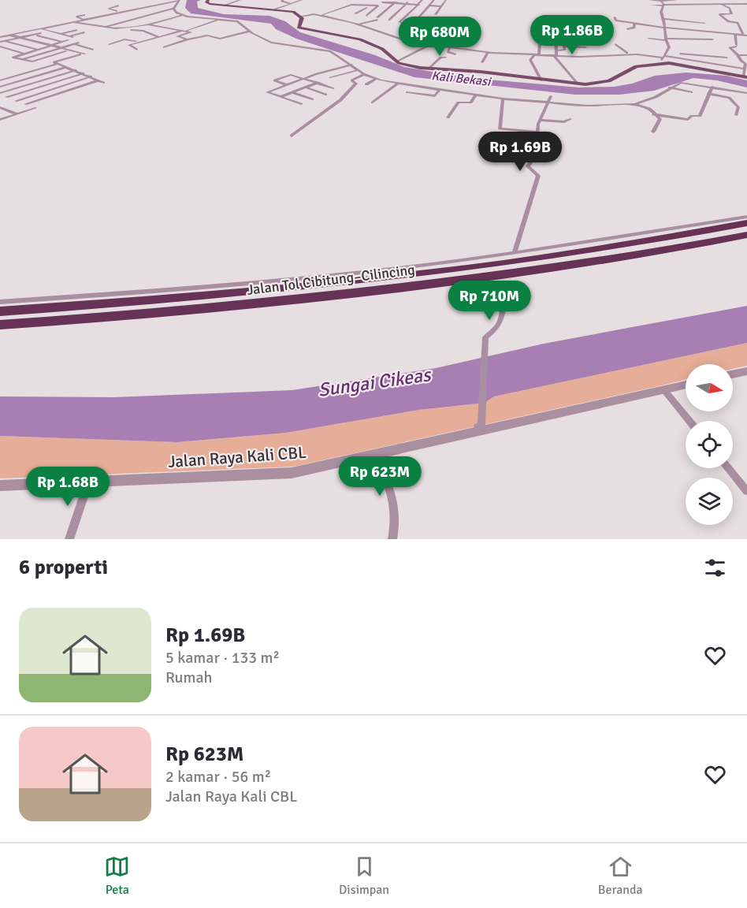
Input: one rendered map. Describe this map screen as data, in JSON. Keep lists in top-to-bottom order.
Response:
{
  "streets": {
    "highway": ["Jalan Tol Cibitung–Cilincing"],
    "street": ["Jalan Raya Kali CBL"]
  },
  "water": ["Kali Bekasi", "Sungai Cikeas"],
  "north": "right",
  "page": {
    "price": [
      "Rp 1.86B",
      "Rp 680M",
      "Rp 1.69B",
      "Rp 710M",
      "Rp 623M",
      "Rp 1.68B"
    ],
    "heading": "6 properti",
    "list": [
      {
        "name": "Rp 1.69B",
        "note": "5 kamar · 133 m² · Rumah"
      },
      {
        "name": "Rp 623M",
        "note": "2 kamar · 56 m² · Jalan Raya Kali CBL"
      }
    ],
    "tabs": ["Peta", "Disimpan", "Beranda"]
  }
}
